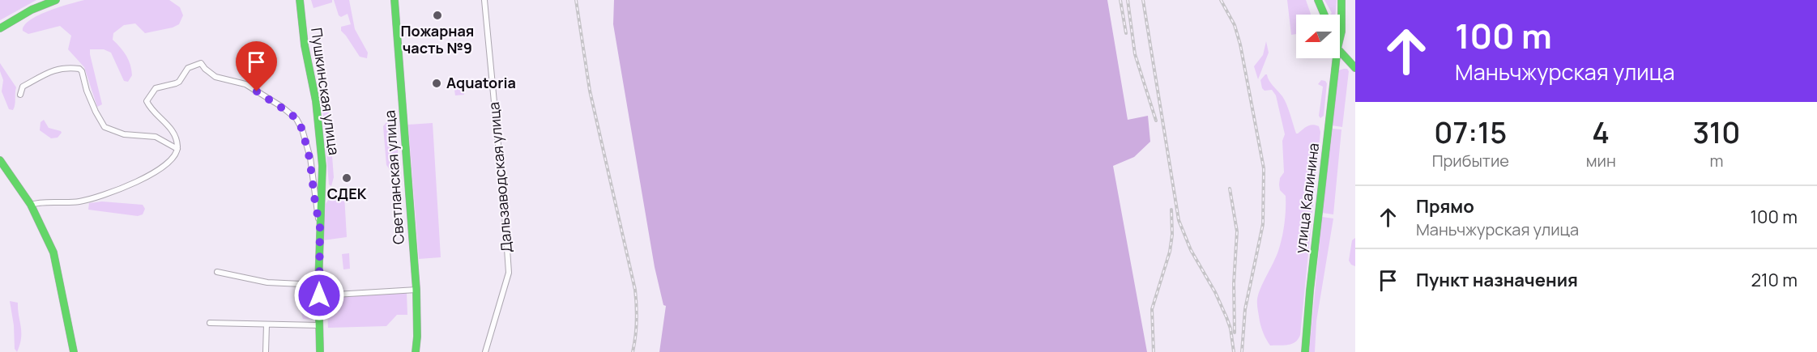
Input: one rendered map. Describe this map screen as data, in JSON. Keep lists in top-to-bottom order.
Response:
{
  "streets": {
    "main road": ["Пушкинская улица", "Светланская улица", "улица Калинина"],
    "street": ["Дальзаводская улица"]
  },
  "places": ["Пожарная часть №9", "Aquatoria", "СДЕК"],
  "north": "left",
  "page": {
    "turn": ["100 m", "Маньчжурская улица"],
    "eta": [
      "07:15",
      "Прибытие",
      "4",
      "мин",
      "310",
      "m"
    ],
    "list": [
      {
        "name": "Прямо",
        "note": "Маньчжурская улица",
        "value": "100 m"
      },
      {
        "name": "Пункт назначения",
        "value": "210 m"
      }
    ]
  }
}
